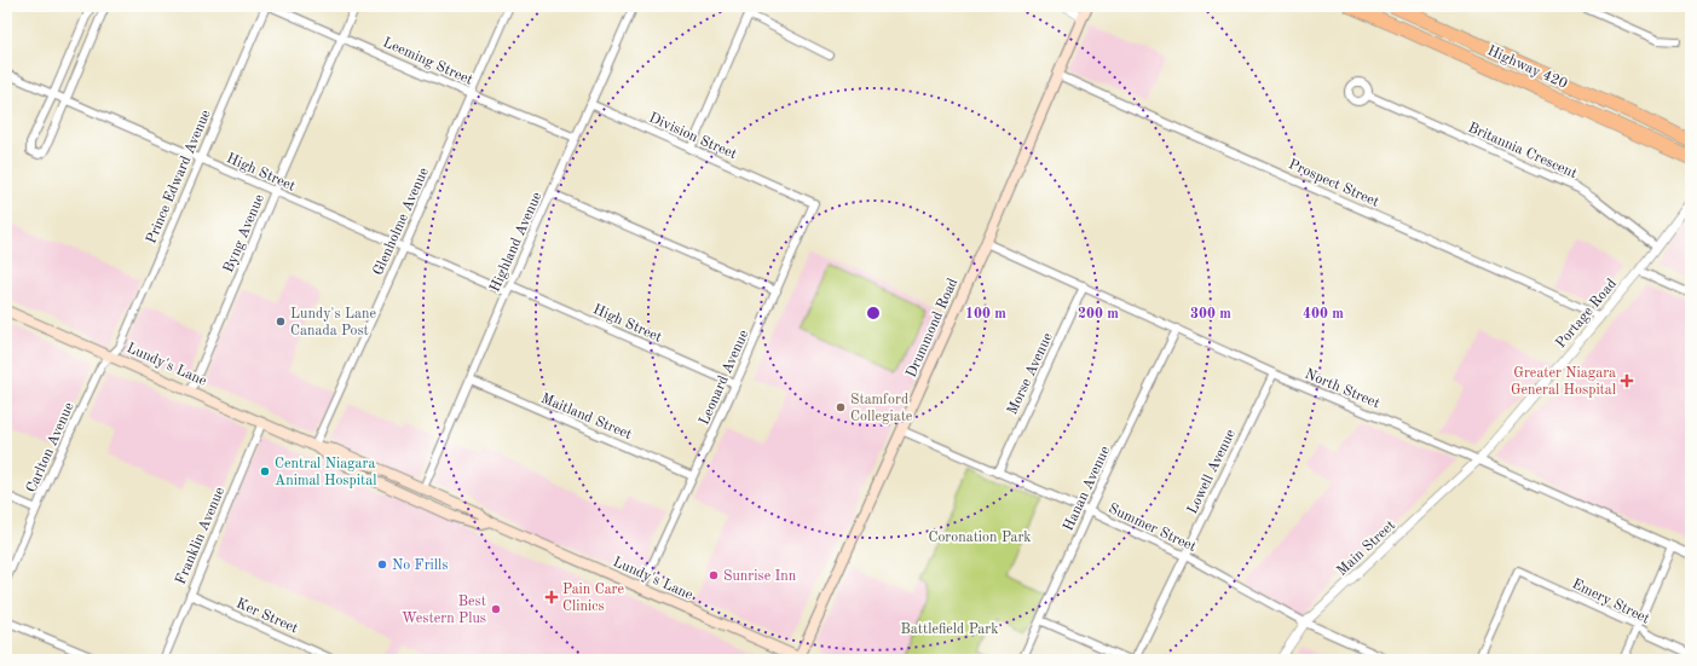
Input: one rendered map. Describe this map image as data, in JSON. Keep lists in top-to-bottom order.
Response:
{
  "streets": {
    "highway": ["Highway 420"],
    "main road": ["Drummond Road", "Lundy's Lane"],
    "street": [
      "Leeming Street",
      "Division Street",
      "Britannia Crescent",
      "High Street",
      "Prince Edward Avenue",
      "Prospect Street",
      "Glenholme Avenue",
      "Byng Avenue",
      "Highland Avenue",
      "Portage Road",
      "Morse Avenue",
      "Leonard Avenue",
      "North Street",
      "Maitland Street",
      "Carlton Avenue",
      "Lowell Avenue",
      "Hanan Avenue",
      "Summer Street",
      "Franklin Avenue",
      "Main Street",
      "Emery Street",
      "Ker Street"
    ]
  },
  "crossings": [
    ["Leeming Street", "Prince Edward Avenue"],
    ["Leeming Street", "Glenholme Avenue"],
    ["Leeming Street", "Byng Avenue"],
    ["Leeming Street", "Highland Avenue"],
    ["Division Street", "Highland Avenue"],
    ["Division Street", "Leonard Avenue"],
    ["Britannia Crescent", "Portage Road"],
    ["High Street", "Prince Edward Avenue"],
    ["High Street", "Glenholme Avenue"],
    ["High Street", "Byng Avenue"],
    ["High Street", "Highland Avenue"],
    ["High Street", "Leonard Avenue"],
    ["Prince Edward Avenue", "Lundy's Lane"],
    ["Prince Edward Avenue", "Carlton Avenue"],
    ["Prospect Street", "Portage Road"],
    ["Prospect Street", "Drummond Road"],
    ["Glenholme Avenue", "Lundy's Lane"],
    ["Byng Avenue", "Lundy's Lane"],
    ["Highland Avenue", "Lundy's Lane"],
    ["Highland Avenue", "Maitland Street"],
    ["Portage Road", "North Street"],
    ["Portage Road", "Main Street"],
    ["Drummond Road", "Lundy's Lane"],
    ["Drummond Road", "North Street"],
    ["Drummond Road", "Summer Street"],
    ["Lundy's Lane", "Leonard Avenue"],
    ["Lundy's Lane", "Carlton Avenue"],
    ["Lundy's Lane", "Franklin Avenue"],
    ["Morse Avenue", "North Street"],
    ["Morse Avenue", "Summer Street"],
    ["Leonard Avenue", "Maitland Street"],
    ["North Street", "Lowell Avenue"],
    ["North Street", "Hanan Avenue"],
    ["North Street", "Main Street"],
    ["Lowell Avenue", "Summer Street"],
    ["Hanan Avenue", "Summer Street"],
    ["Summer Street", "Main Street"],
    ["Franklin Avenue", "Ker Street"]
  ],
  "parks": ["Coronation Park", "Battlefield Park"],
  "places": {
    "other": [
      "Lundy's Lane Canada Post",
      "Stamford Collegiate",
      "Central Niagara Animal Hospital",
      "No Frills",
      "Sunrise Inn",
      "Best Western Plus"
    ],
    "health": ["Greater Niagara General Hospital", "Pain Care Clinics"]
  },
  "rings": [
    "100 m",
    "200 m",
    "300 m",
    "400 m"
  ]
}
